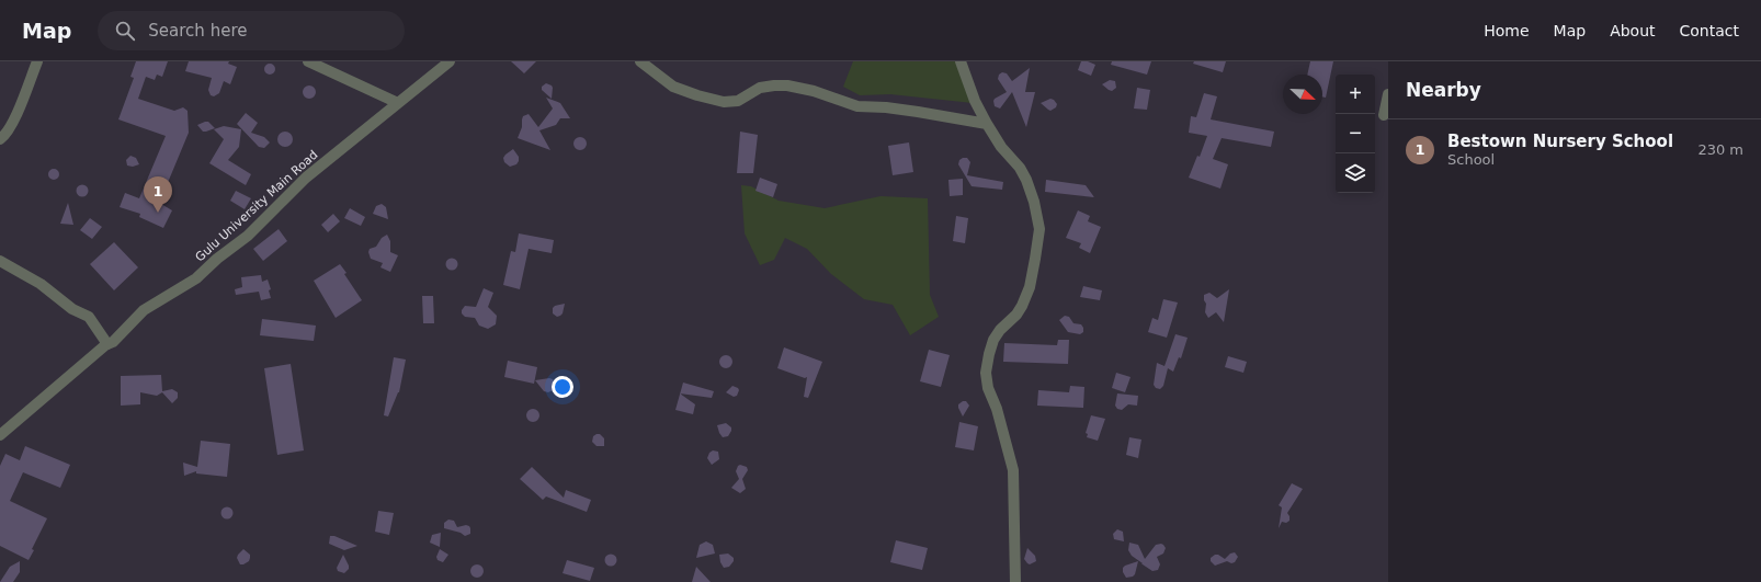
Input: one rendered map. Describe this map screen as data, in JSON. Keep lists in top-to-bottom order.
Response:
{
  "streets": {
    "street": ["Gulu University Main Road"]
  },
  "north": "bottom right",
  "page": {
    "header": "Map",
    "search": "Search here",
    "nav": [
      "Home",
      "Map",
      "About",
      "Contact"
    ],
    "heading": "Nearby",
    "map_buttons": ["+", "−"],
    "list": [
      {
        "mark": "1",
        "name": "Bestown Nursery School",
        "note": "School",
        "value": "230 m"
      }
    ],
    "pins": "1"
  }
}
